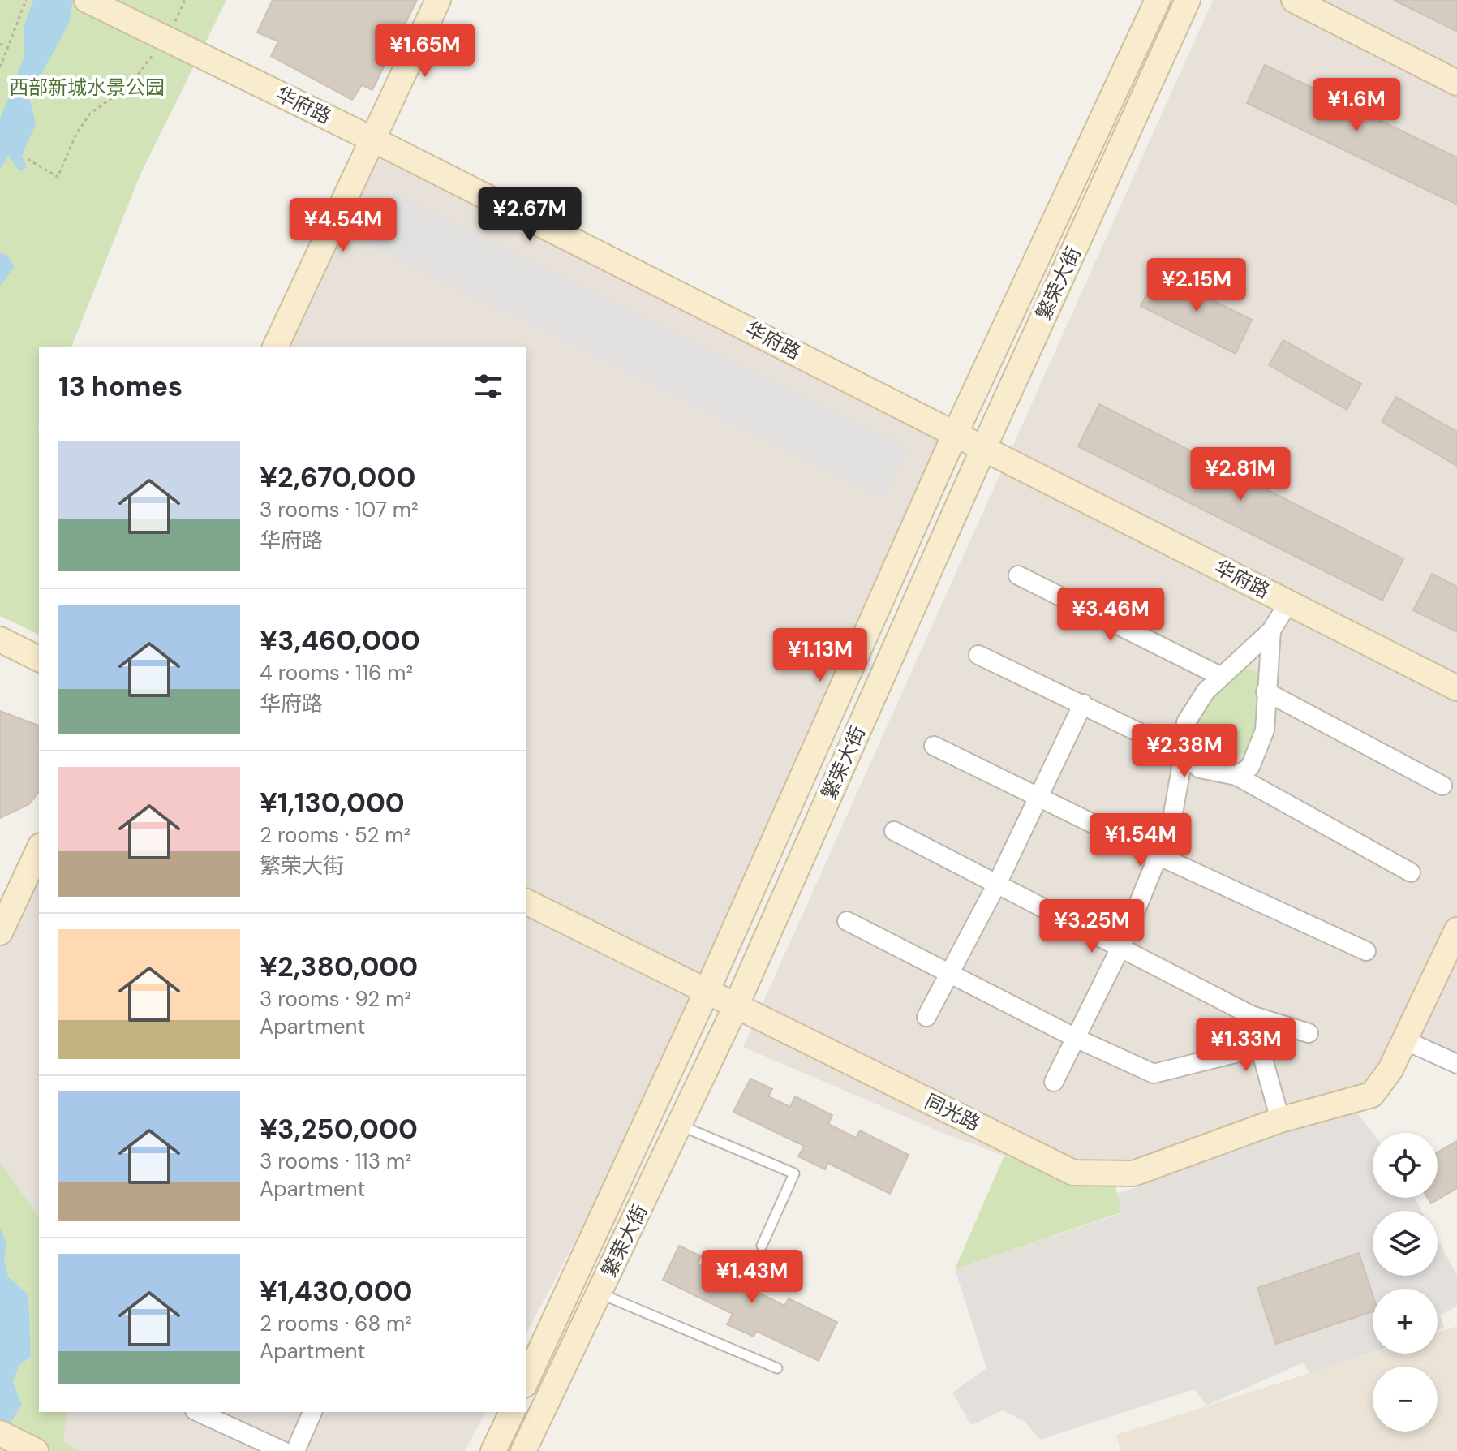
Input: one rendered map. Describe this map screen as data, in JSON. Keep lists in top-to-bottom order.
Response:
{
  "streets": {
    "street": ["华府路", "繁荣大街", "同光路"]
  },
  "crossings": [
    ["华府路", "繁荣大街"],
    ["繁荣大街", "同光路"]
  ],
  "parks": ["西部新城水景公园"],
  "page": {
    "price": [
      "¥1.65M",
      "¥1.6M",
      "¥2.67M",
      "¥4.54M",
      "¥2.15M",
      "¥2.81M",
      "¥3.46M",
      "¥1.13M",
      "¥2.38M",
      "¥1.54M",
      "¥3.25M",
      "¥1.33M",
      "¥1.43M"
    ],
    "heading": "13 homes",
    "list": [
      {
        "name": "¥2,670,000",
        "note": "3 rooms · 107 m² · 华府路"
      },
      {
        "name": "¥3,460,000",
        "note": "4 rooms · 116 m² · 华府路"
      },
      {
        "name": "¥1,130,000",
        "note": "2 rooms · 52 m² · 繁荣大街"
      },
      {
        "name": "¥2,380,000",
        "note": "3 rooms · 92 m² · Apartment"
      },
      {
        "name": "¥3,250,000",
        "note": "3 rooms · 113 m² · Apartment"
      },
      {
        "name": "¥1,430,000",
        "note": "2 rooms · 68 m² · Apartment"
      }
    ],
    "map_buttons": ["+", "−"]
  }
}
